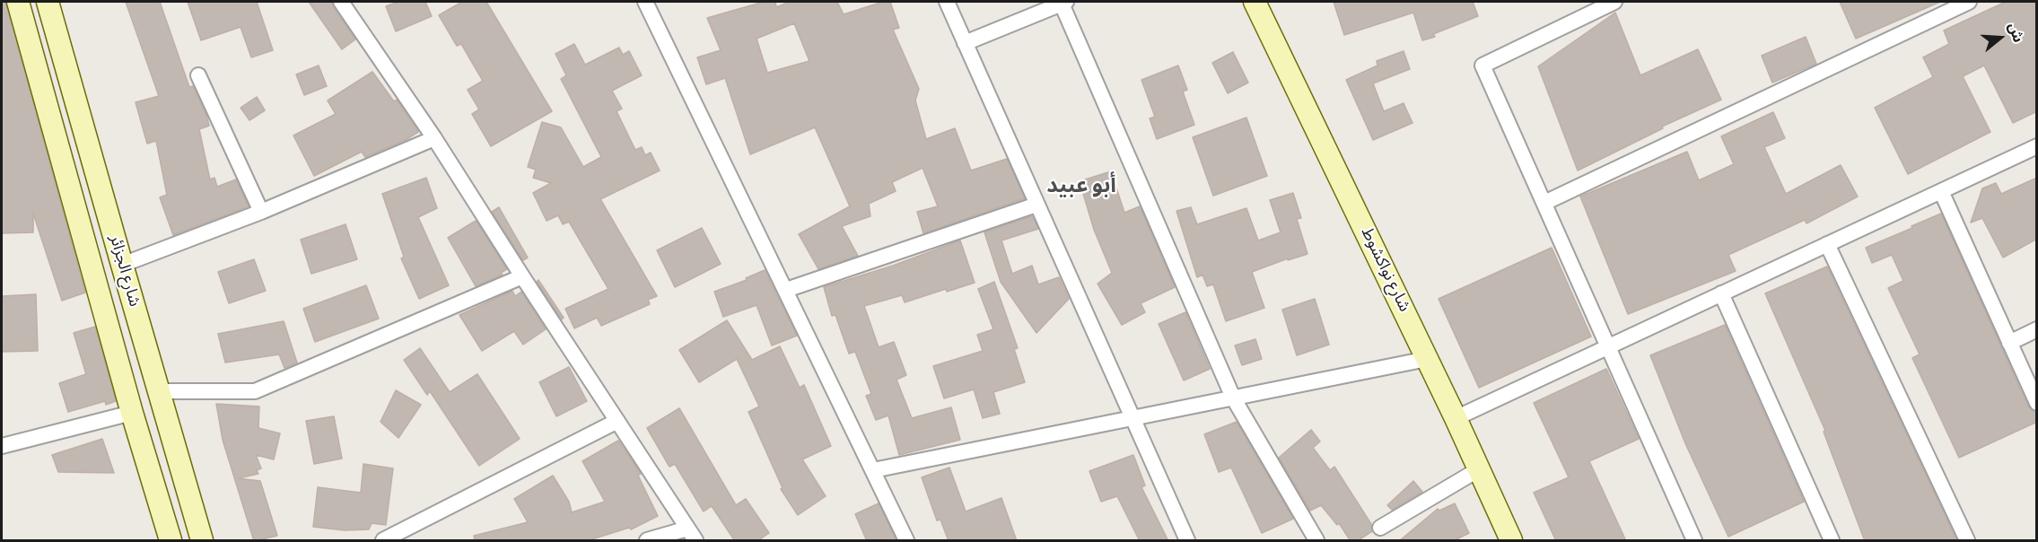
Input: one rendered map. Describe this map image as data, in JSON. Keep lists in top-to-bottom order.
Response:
{
  "streets": {
    "main road": ["شارع نواكشوط", "شارع الجزائر"]
  },
  "districts": ["أبو عبيد"],
  "north": "right"
}
